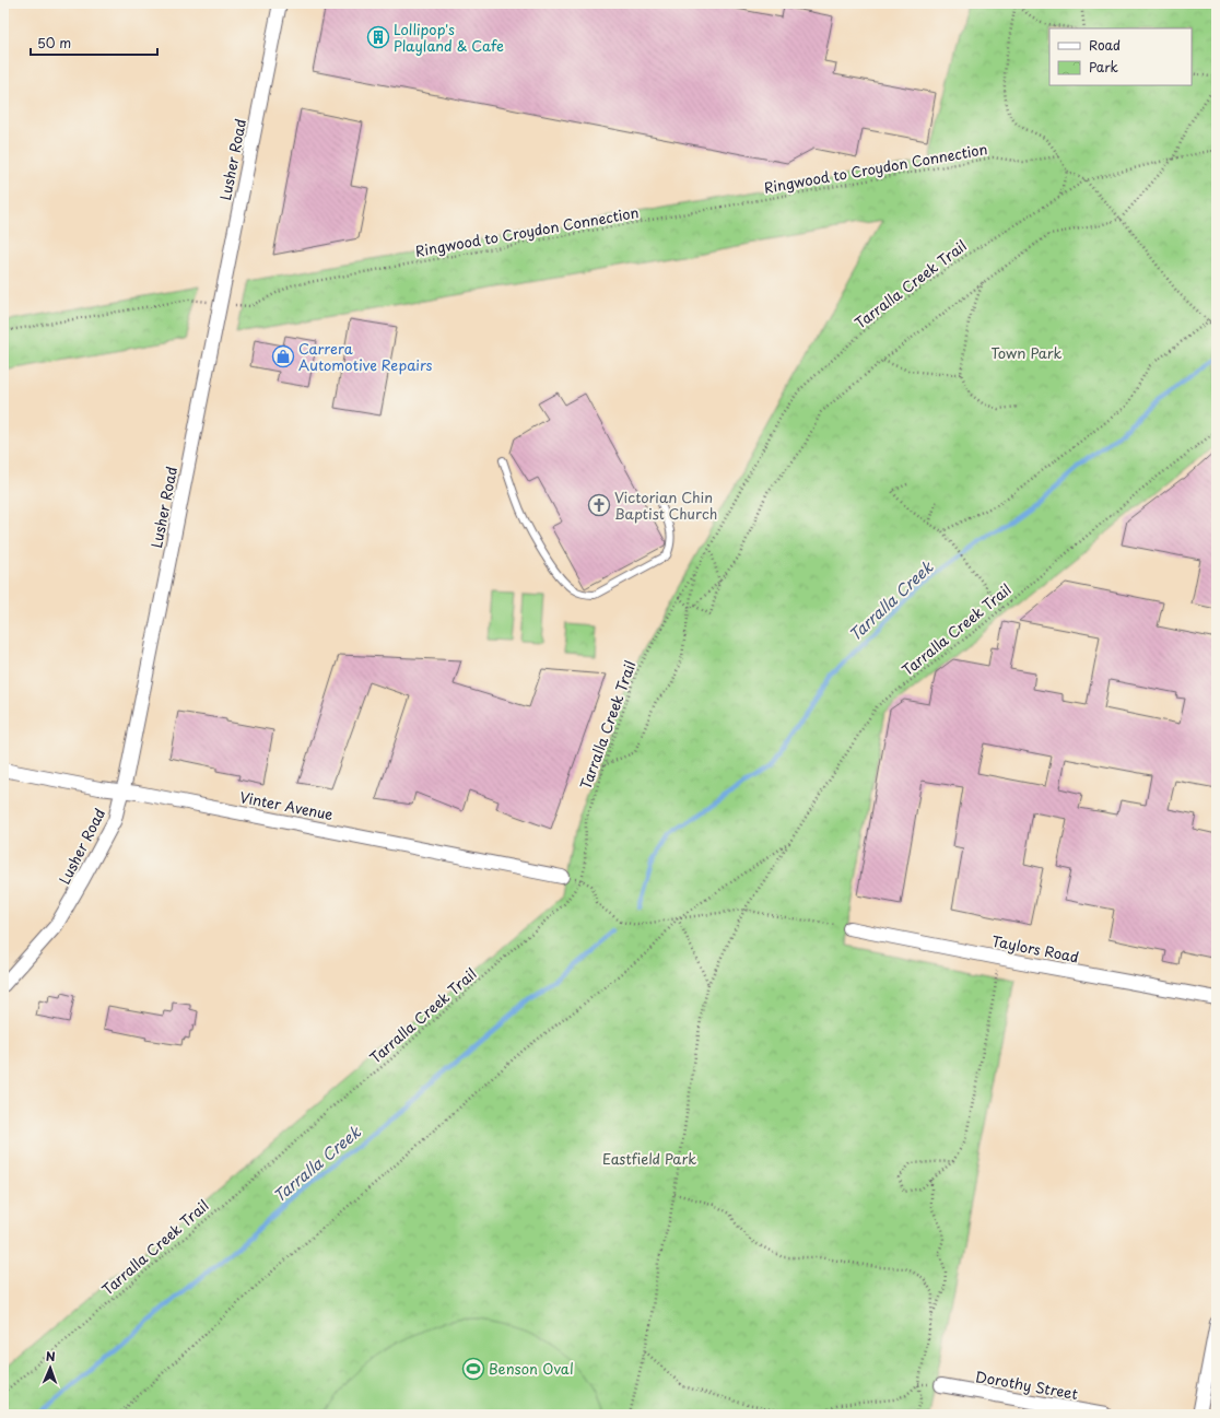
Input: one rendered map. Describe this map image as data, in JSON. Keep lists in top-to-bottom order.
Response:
{
  "streets": {
    "street": [
      "Lusher Road",
      "Vinter Avenue",
      "Taylors Road",
      "Dorothy Street"
    ],
    "path": ["Ringwood to Croydon Connection", "Tarralla Creek Trail"]
  },
  "crossings": [
    ["Lusher Road", "Ringwood to Croydon Connection"],
    ["Lusher Road", "Vinter Avenue"]
  ],
  "water": ["Tarralla Creek"],
  "parks": ["Town Park", "Eastfield Park"],
  "places": {
    "building": ["Lollipop's Playland & Cafe"],
    "shop": ["Carrera Automotive Repairs"],
    "church": ["Victorian Chin Baptist Church"],
    "sports": ["Benson Oval"]
  },
  "legend": ["Road", "Park"],
  "scale_bar": "50 m",
  "north": "top"
}
